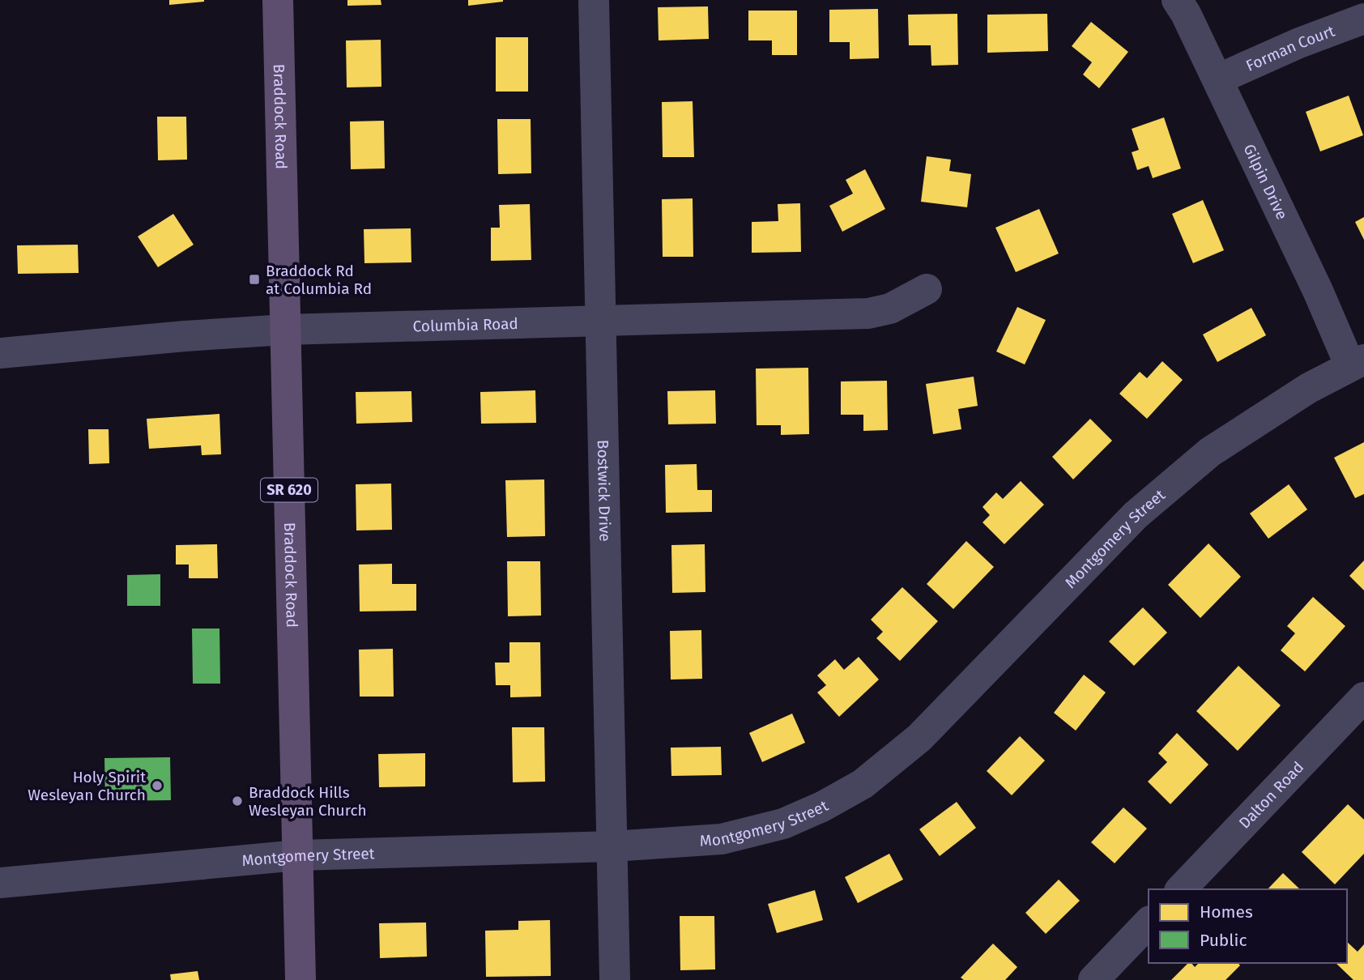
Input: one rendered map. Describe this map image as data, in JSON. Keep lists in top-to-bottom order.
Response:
{
  "streets": {
    "main road": ["Braddock Road", "SR 620"],
    "street": [
      "Forman Court",
      "Gilpin Drive",
      "Columbia Road",
      "Bostwick Drive",
      "Montgomery Street",
      "Dalton Road"
    ]
  },
  "crossings": [
    ["Forman Court", "Gilpin Drive"],
    ["Braddock Road", "Columbia Road"],
    ["Braddock Road", "Montgomery Street"],
    ["Gilpin Drive", "Montgomery Street"],
    ["Columbia Road", "Bostwick Drive"],
    ["Bostwick Drive", "Montgomery Street"]
  ],
  "places": {
    "transit": ["Braddock Rd at Columbia Rd"],
    "other": ["Holy Spirit Wesleyan Church", "Braddock Hills Wesleyan Church"]
  },
  "legend": ["Homes", "Public"]
}
